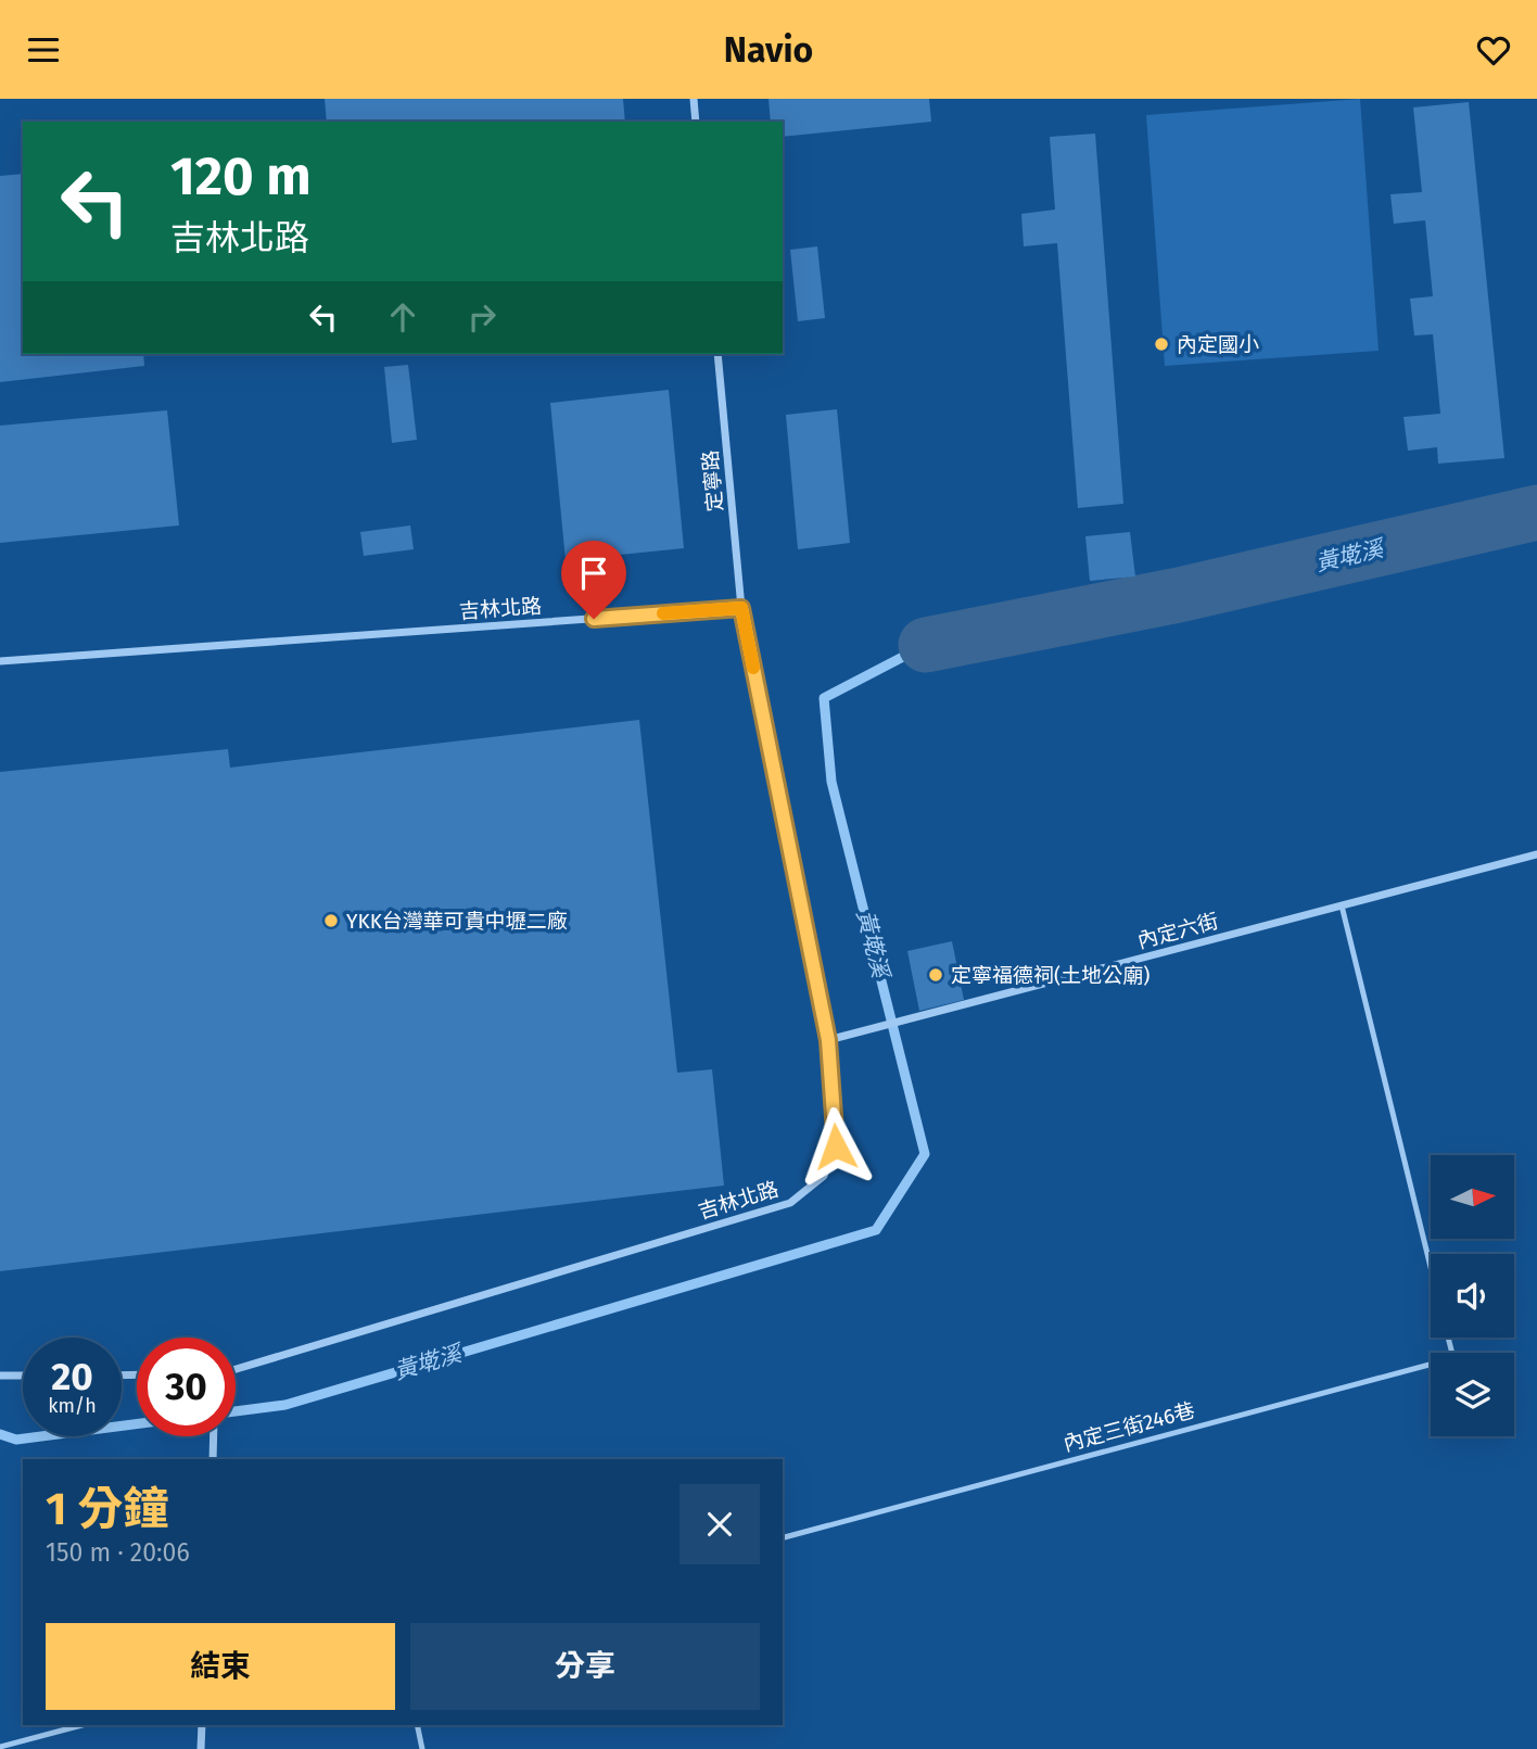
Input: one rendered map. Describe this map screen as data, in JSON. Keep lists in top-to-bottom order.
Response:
{
  "streets": {
    "street": ["定寧路", "吉林北路", "內定六街"],
    "lane": ["內定三街246巷"]
  },
  "crossings": [
    ["定寧路", "吉林北路"],
    ["吉林北路", "內定六街"],
    ["內定六街", "內定三街246巷"]
  ],
  "water": ["黃墘溪"],
  "places": ["內定國小", "YKK台灣華可貴中壢二廠", "定寧福德祠(土地公廟)"],
  "north": "right",
  "page": {
    "header": "Navio",
    "turn": ["120 m", "吉林北路"],
    "speed": "20 km/h",
    "limit": "30",
    "heading": ["1 分鐘", "150 m · 20:06"],
    "buttons": ["結束", "分享"]
  }
}
